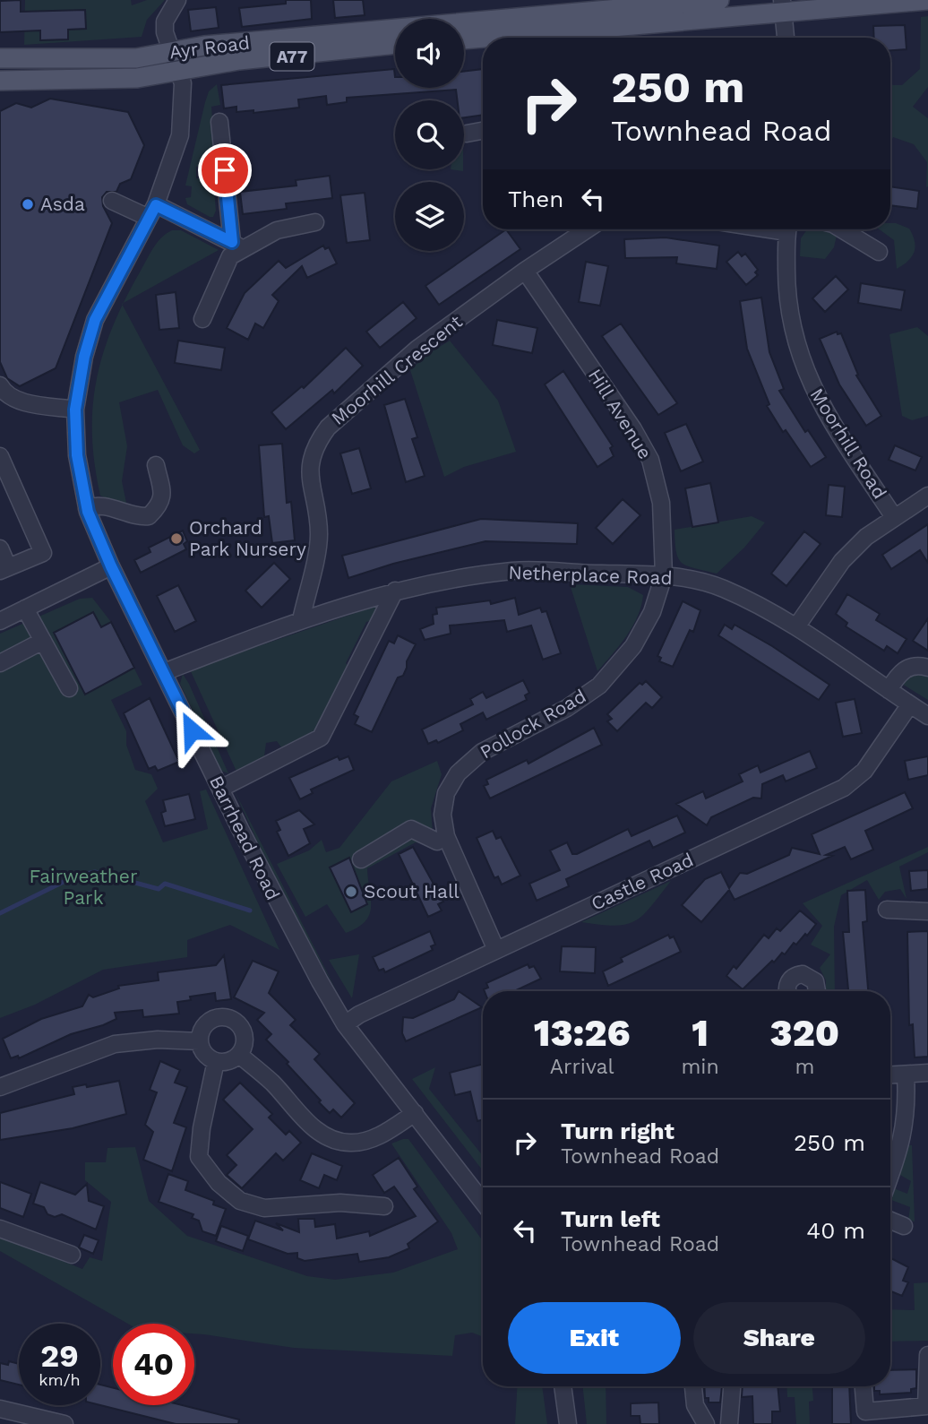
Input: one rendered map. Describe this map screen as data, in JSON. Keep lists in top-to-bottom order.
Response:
{
  "streets": {
    "main road": ["Ayr Road", "A77"],
    "street": [
      "Moorhill Crescent",
      "Hill Avenue",
      "Moorhill Road",
      "Netherplace Road",
      "Pollock Road",
      "Barrhead Road",
      "Castle Road"
    ]
  },
  "crossings": [
    ["Ayr Road", "Barrhead Road"],
    ["Moorhill Crescent", "Hill Avenue"],
    ["Moorhill Crescent", "Netherplace Road"],
    ["Hill Avenue", "Netherplace Road"],
    ["Hill Avenue", "Pollock Road"],
    ["Netherplace Road", "Pollock Road"],
    ["Netherplace Road", "Barrhead Road"],
    ["Netherplace Road", "Castle Road"],
    ["Pollock Road", "Castle Road"],
    ["Barrhead Road", "Castle Road"]
  ],
  "parks": ["Fairweather Park"],
  "places": ["Asda", "Orchard Park Nursery", "Scout Hall"],
  "page": {
    "turn": ["250 m", "Townhead Road"],
    "then": "Then",
    "eta": [
      "13:26",
      "Arrival",
      "1",
      "min",
      "320",
      "m"
    ],
    "list": [
      {
        "name": "Turn right",
        "note": "Townhead Road",
        "value": "250 m"
      },
      {
        "name": "Turn left",
        "note": "Townhead Road",
        "value": "40 m"
      }
    ],
    "buttons": ["Exit", "Share"],
    "speed": "29 km/h",
    "limit": "40"
  }
}
